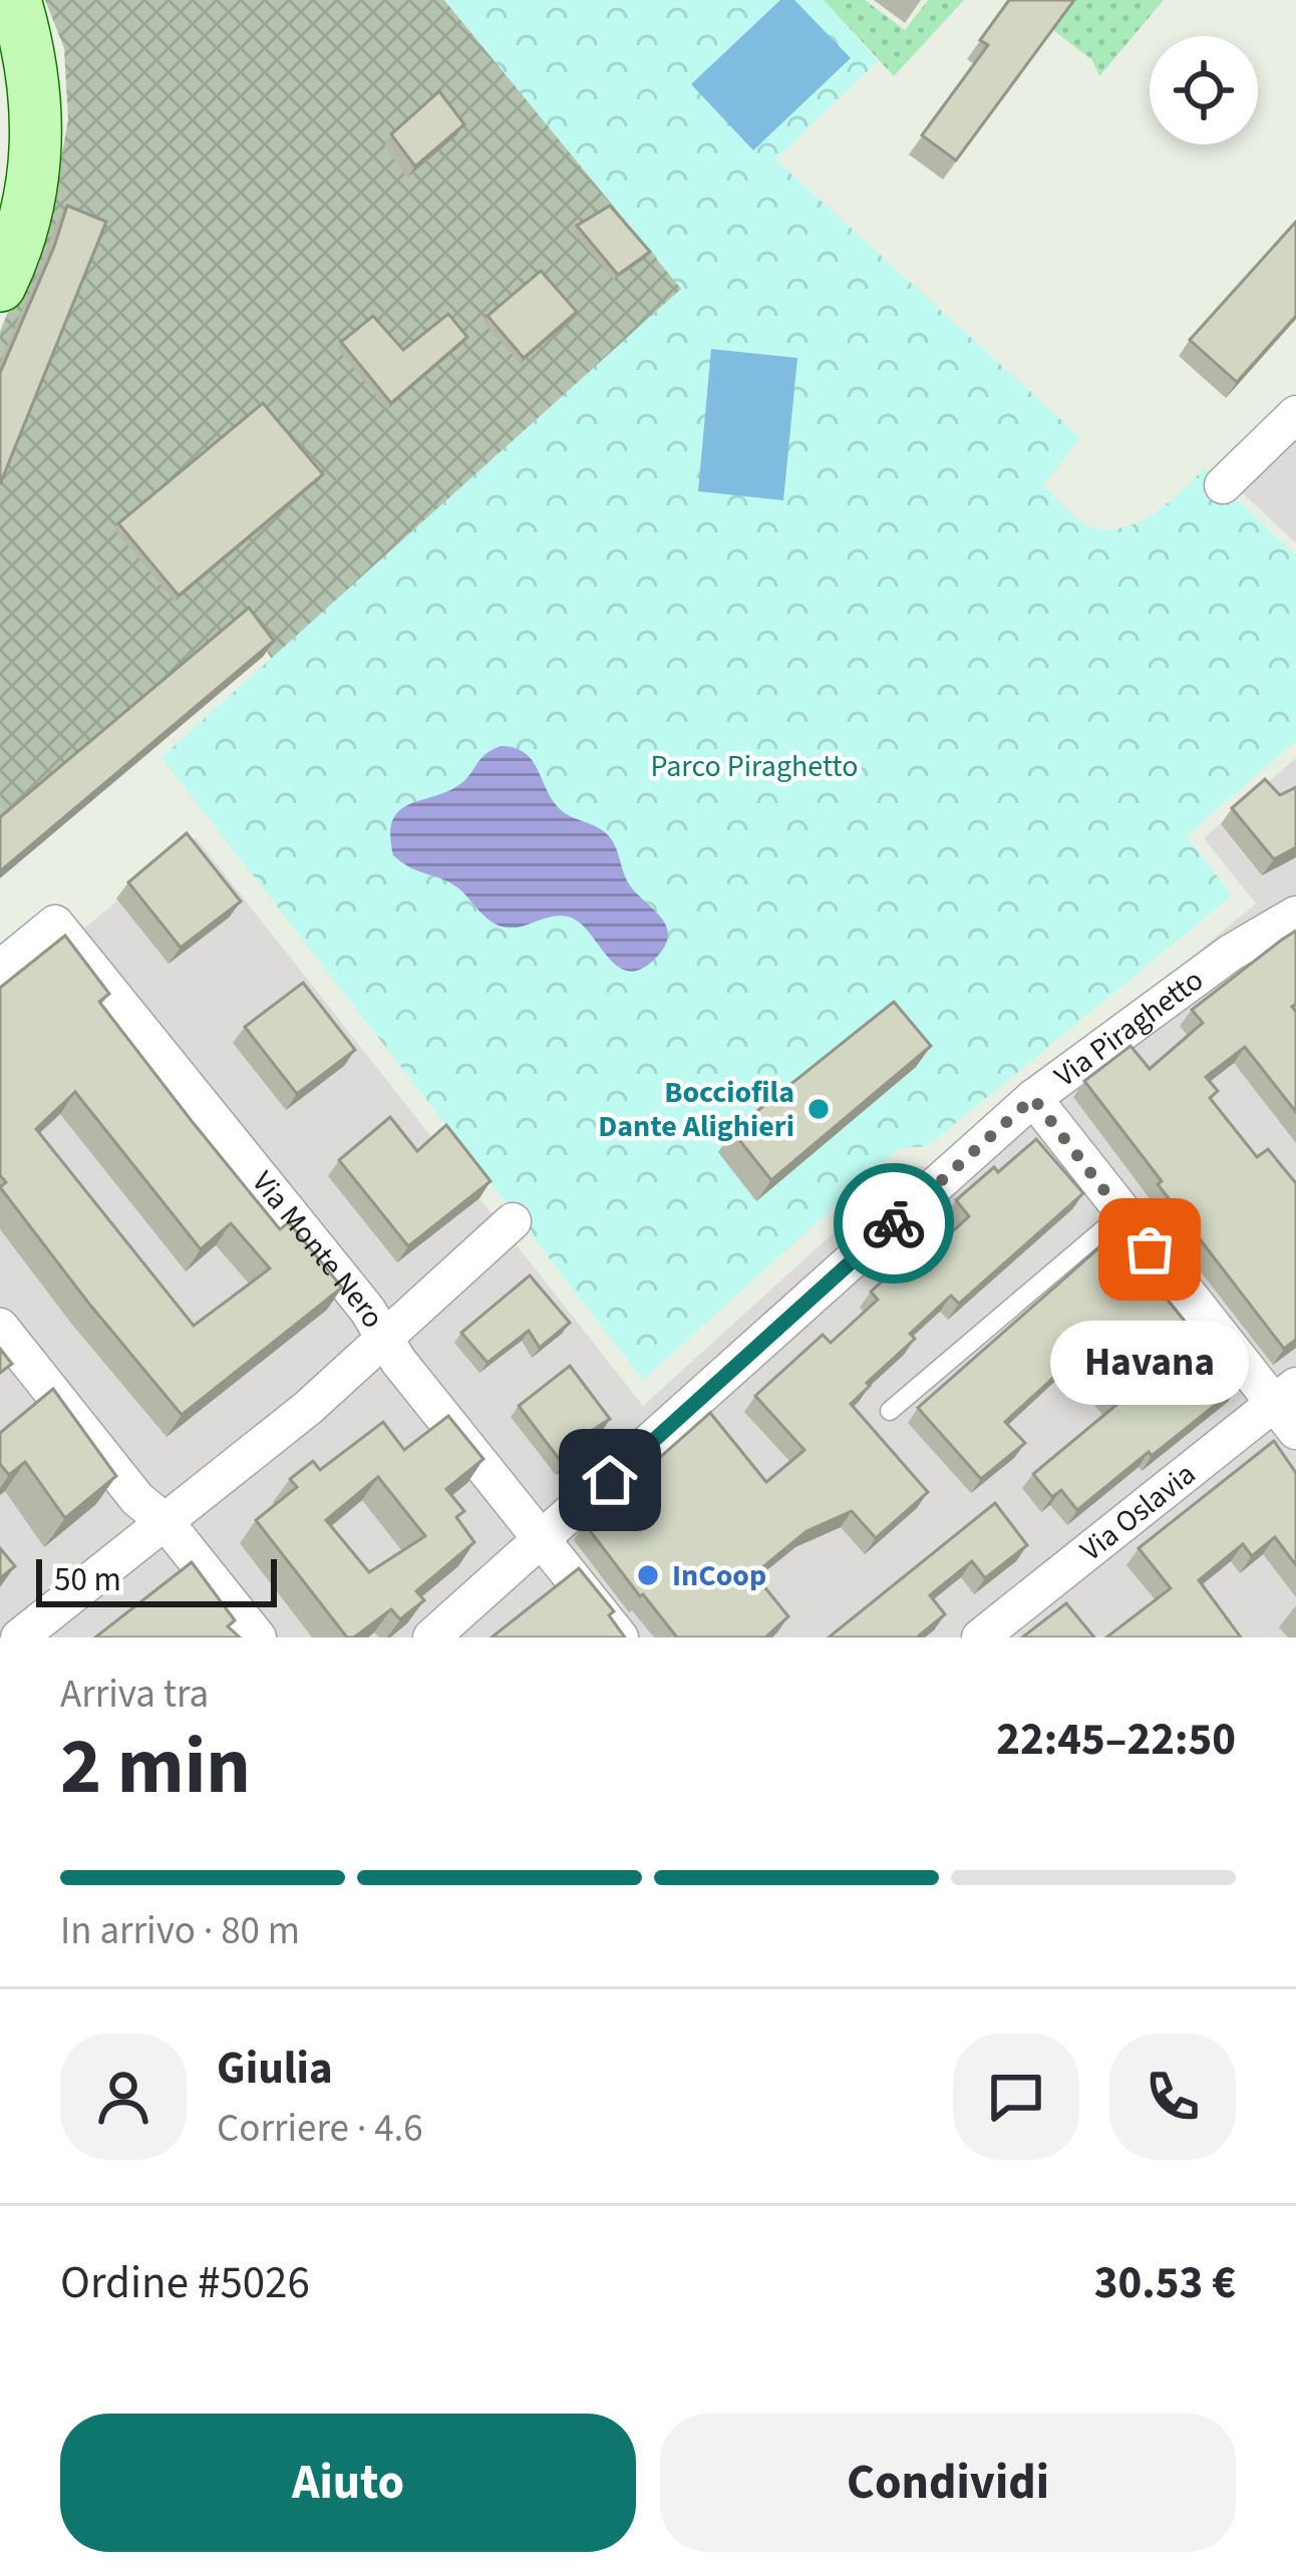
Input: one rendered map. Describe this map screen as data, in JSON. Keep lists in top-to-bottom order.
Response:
{
  "streets": {
    "street": ["Via Piraghetto", "Via Monte Nero", "Via Oslavia"]
  },
  "crossings": [
    ["Via Piraghetto", "Via Monte Nero"]
  ],
  "parks": ["Parco Piraghetto"],
  "places": ["Bocciofila Dante Alighieri", "Havana", "InCoop"],
  "scale_bar": "50 m",
  "page": {
    "bubble": "Havana",
    "scale": "50 m",
    "heading": ["2 min", "Arriva tra", "22:45–22:50"],
    "panel": [
      "Giulia",
      "Corriere · 4.6",
      "Ordine #5026",
      "30.53 €"
    ],
    "bar": "In arrivo · 80 m",
    "buttons": ["Aiuto", "Condividi"]
  }
}
